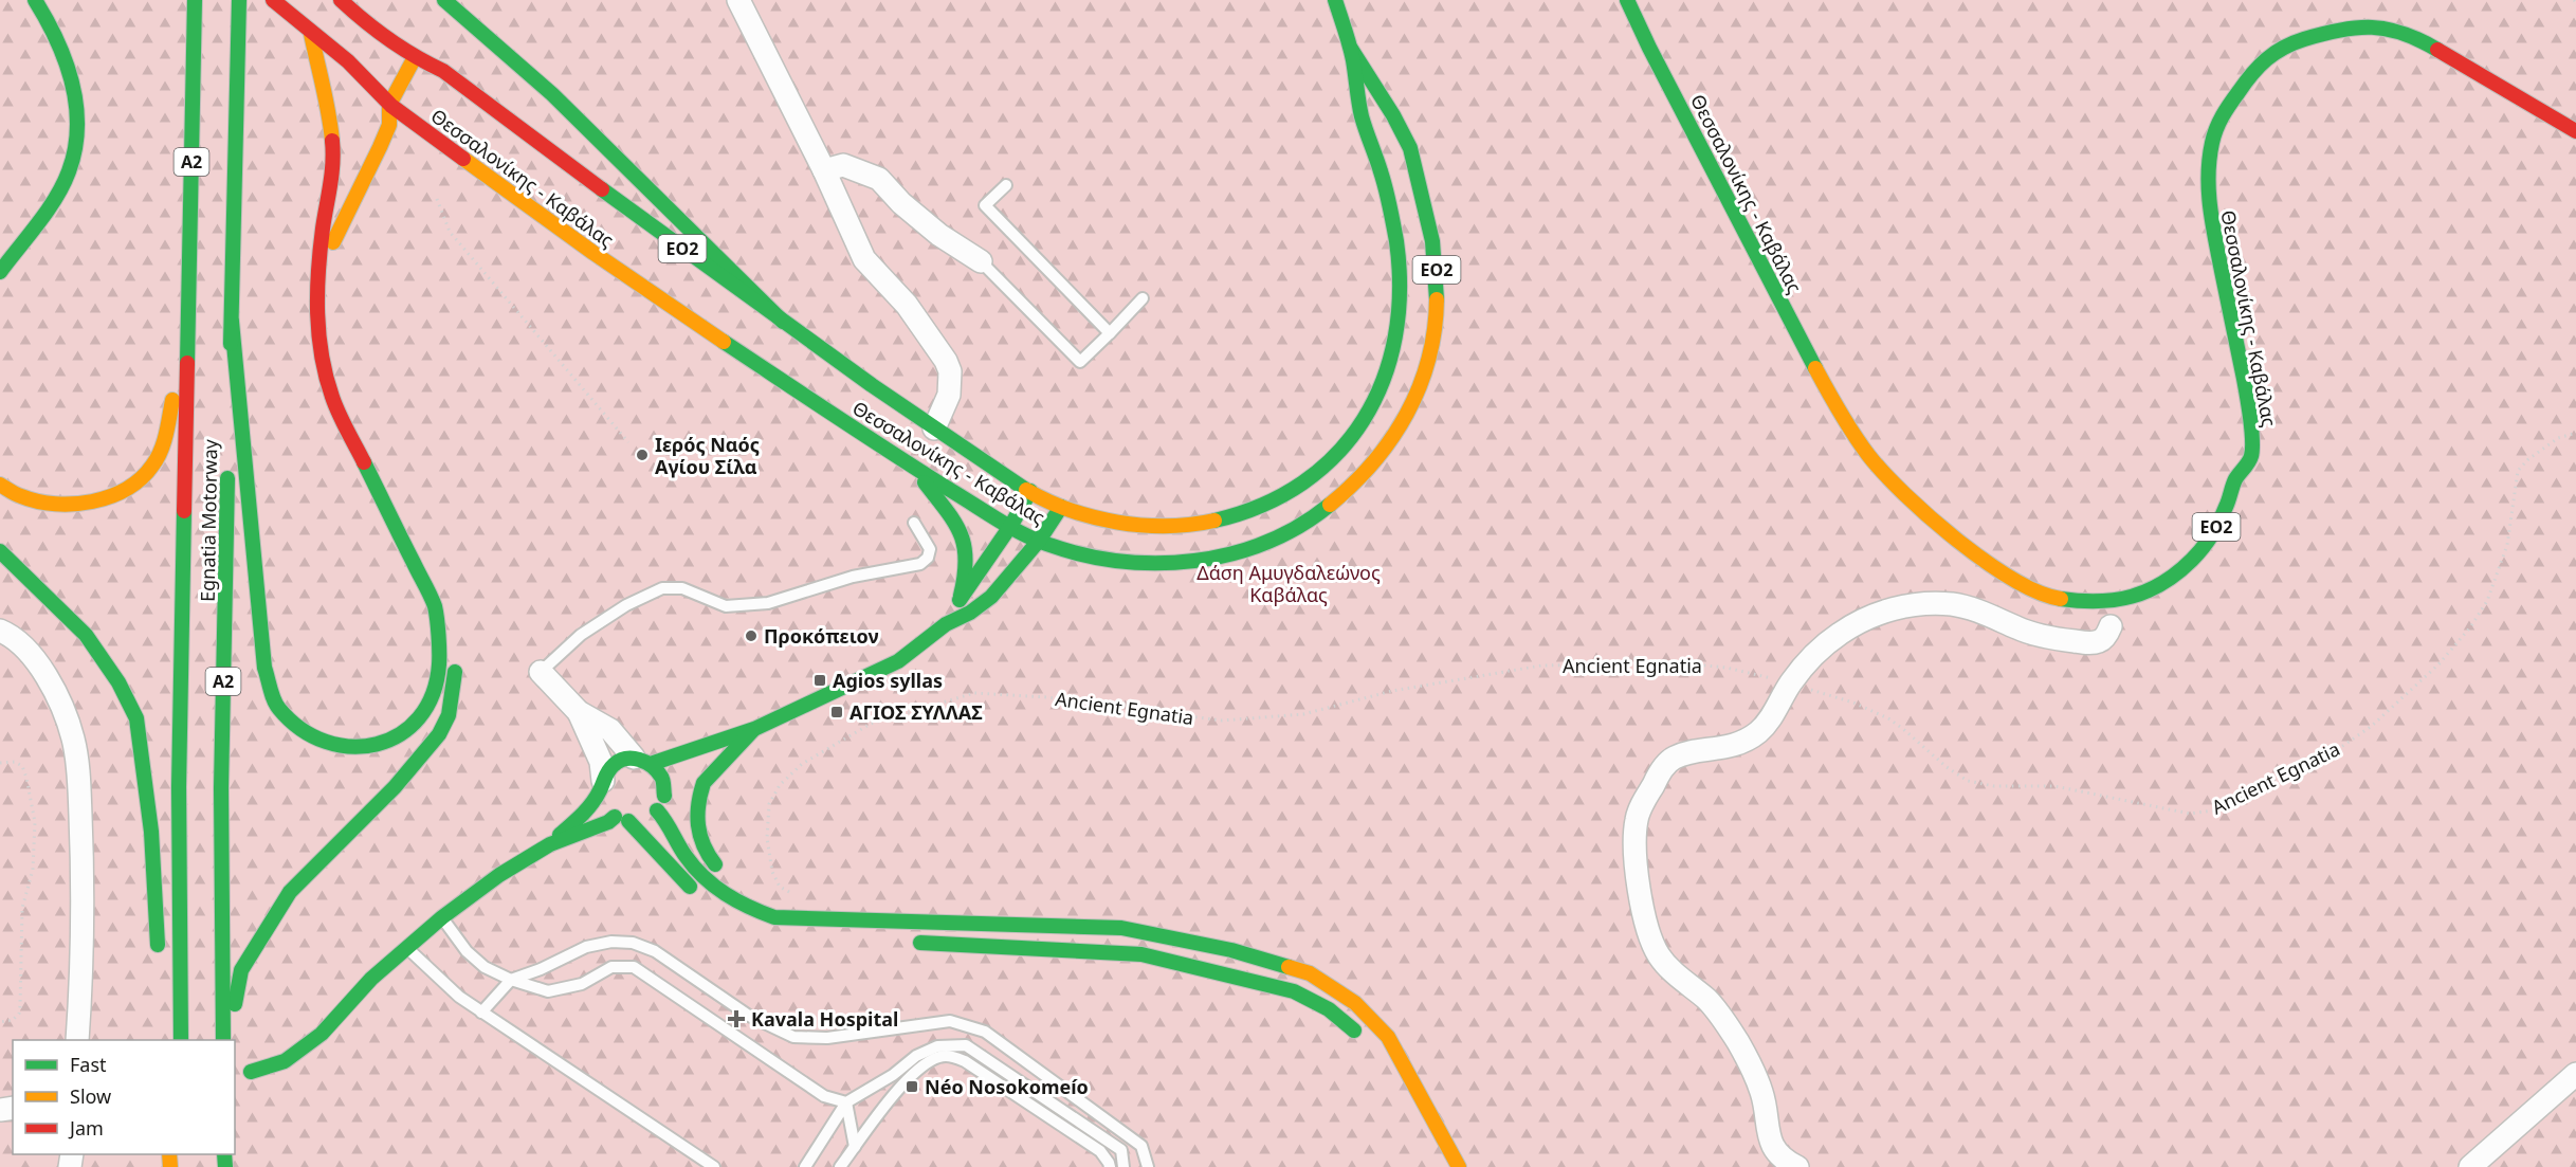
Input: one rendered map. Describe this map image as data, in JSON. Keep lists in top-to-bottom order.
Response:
{
  "streets": {
    "main road": [
      "Α2",
      "Θεσσαλονίκης - Καβάλας",
      "ΕΟ2",
      "Egnatia Motorway"
    ],
    "path": ["Ancient Egnatia"]
  },
  "parks": ["Δάση Αμυγδαλεώνος Καβάλας"],
  "places": {
    "other": ["Ιερός Ναός Αγίου Σίλα", "Προκόπειον"],
    "transit": ["Agios syllas", "ΑΓΙΟΣ ΣΥΛΛΑΣ", "Néo Nosokomeío"],
    "health": ["Kavala Hospital"]
  },
  "legend": ["Fast", "Slow", "Jam"]
}
